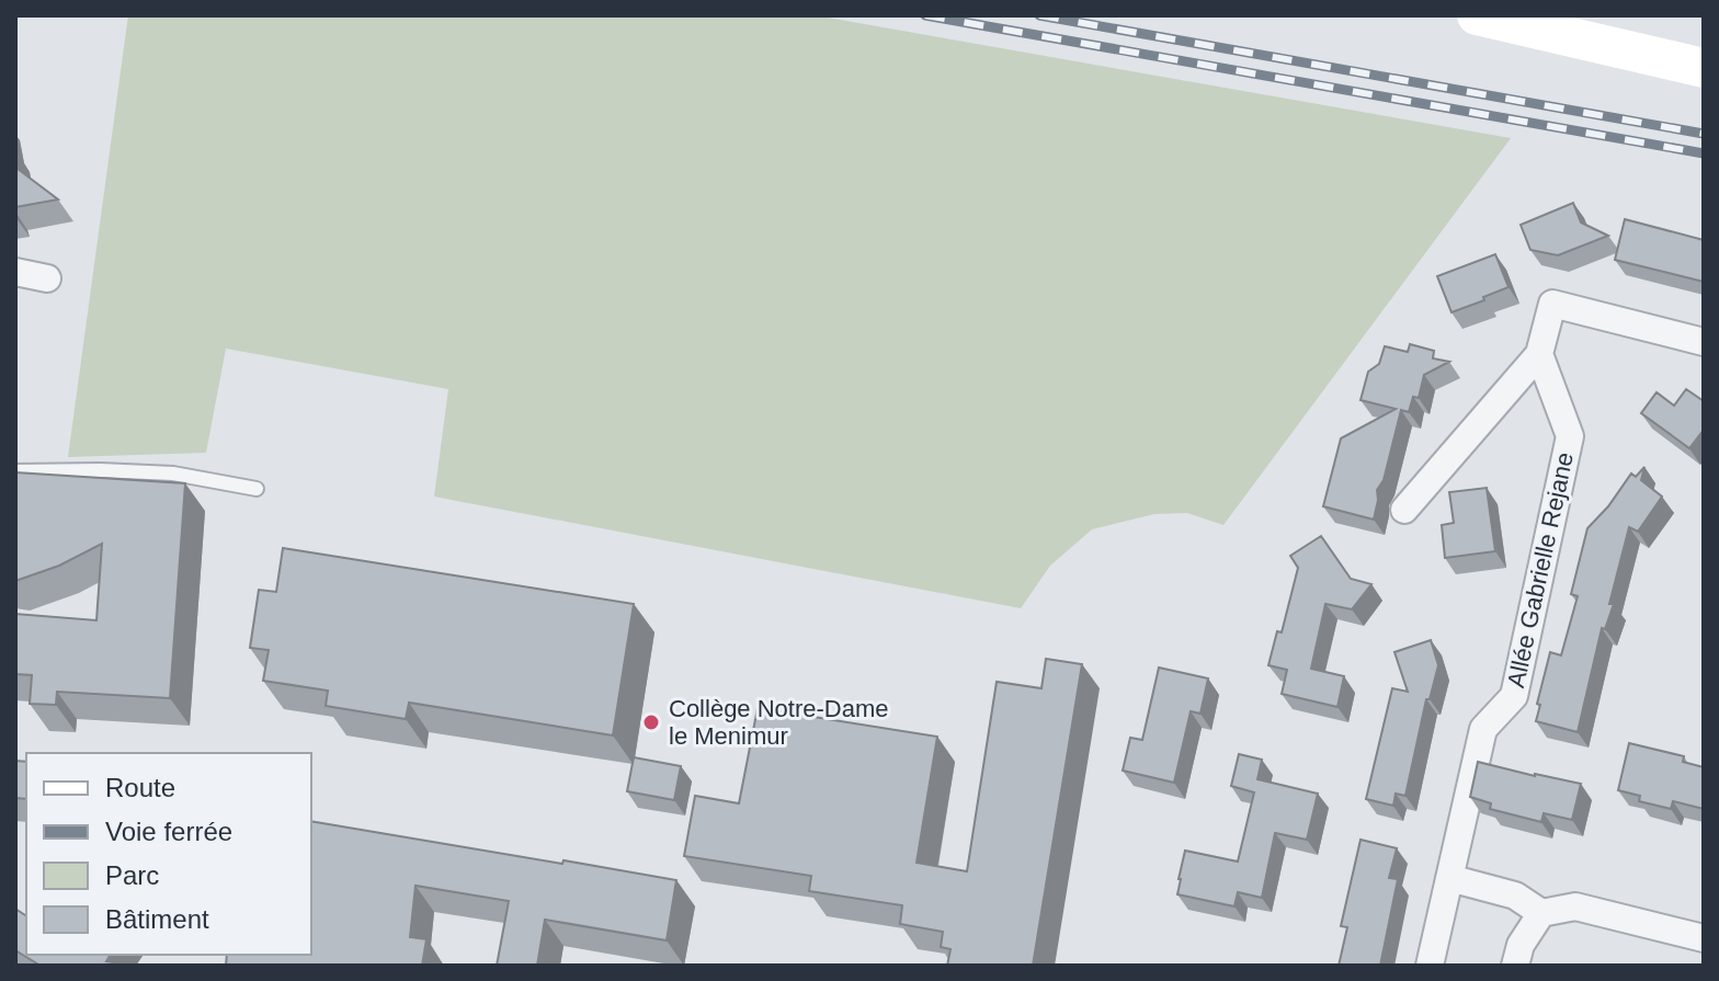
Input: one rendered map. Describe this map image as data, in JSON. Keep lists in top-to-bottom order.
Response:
{
  "streets": {
    "street": ["Allée Gabrielle Rejane"]
  },
  "places": ["Collège Notre-Dame le Menimur"],
  "legend": [
    "Route",
    "Voie ferrée",
    "Parc",
    "Bâtiment"
  ]
}
